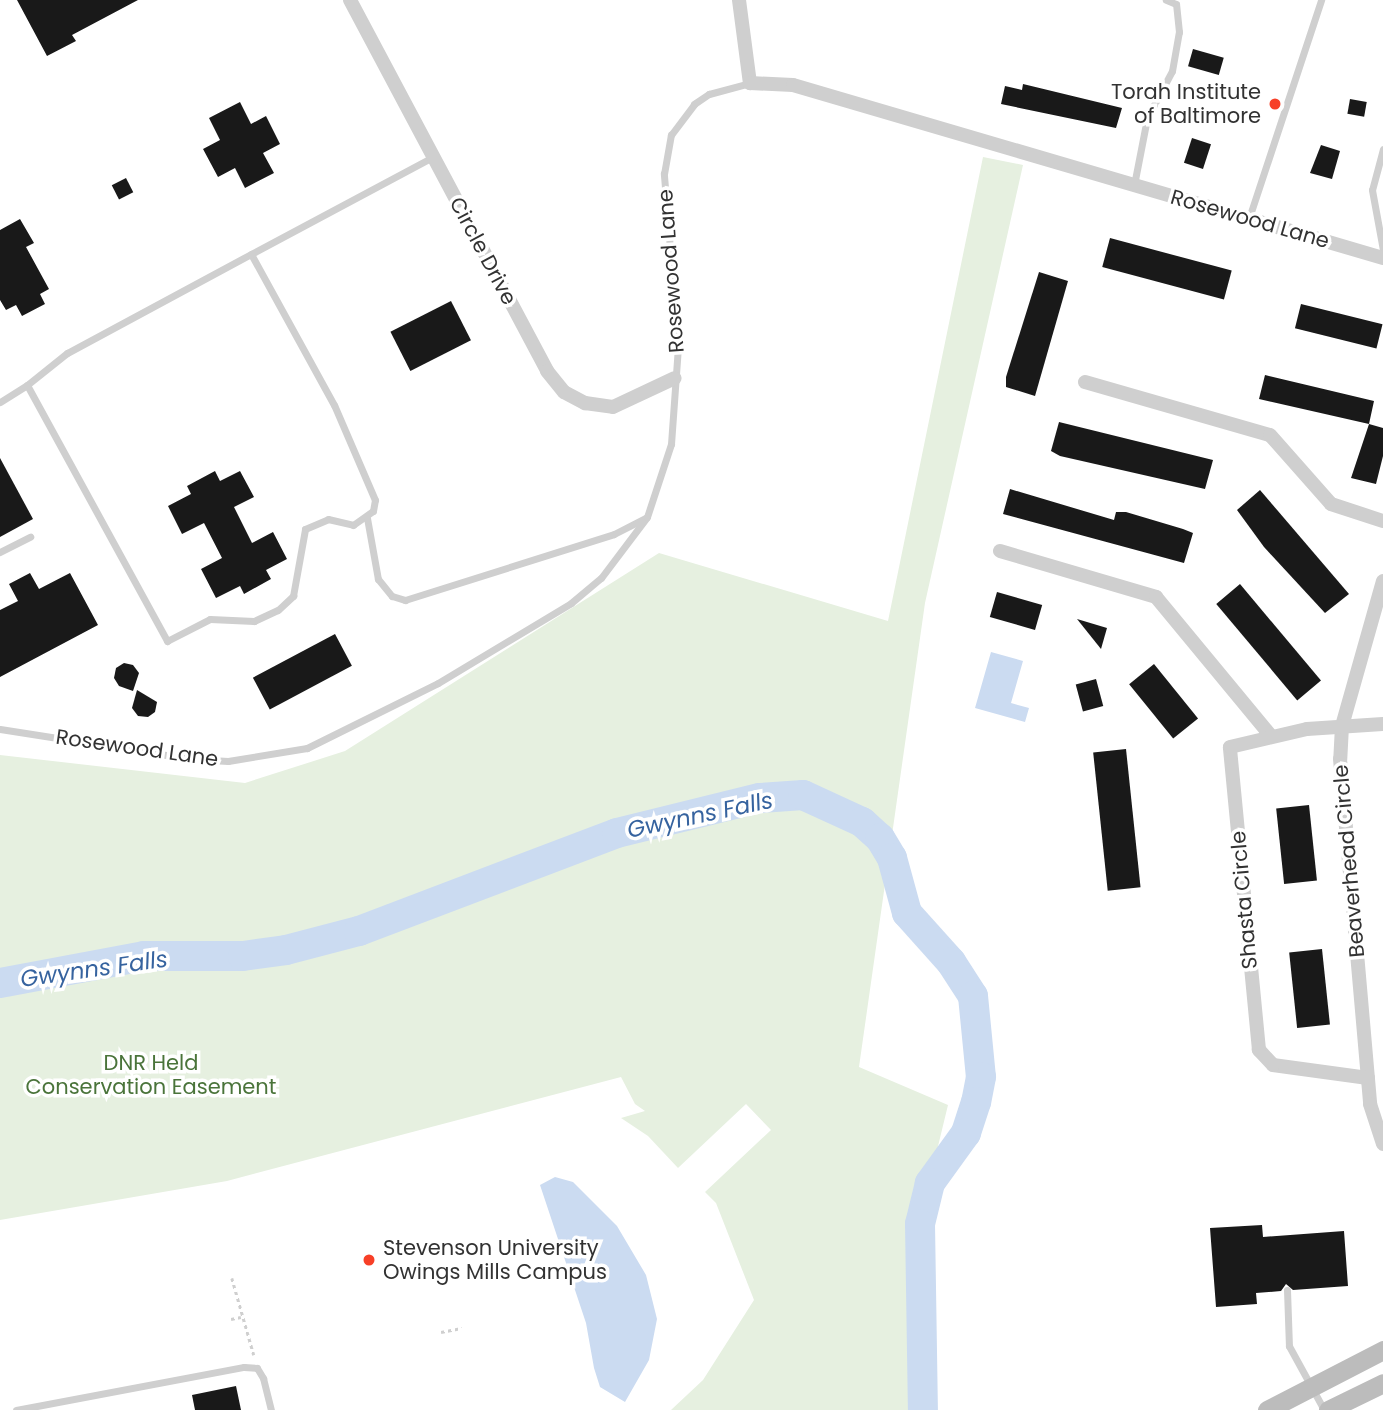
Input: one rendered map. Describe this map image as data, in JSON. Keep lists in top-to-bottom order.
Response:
{
  "streets": {
    "street": [
      "Rosewood Lane",
      "Circle Drive",
      "Beaverhead Circle",
      "Shasta Circle"
    ]
  },
  "crossings": [
    ["Rosewood Lane", "Circle Drive"],
    ["Beaverhead Circle", "Shasta Circle"]
  ],
  "water": ["Gwynns Falls"],
  "parks": ["DNR Held Conservation Easement"],
  "places": ["Torah Institute of Baltimore", "Stevenson University Owings Mills Campus"]
}
